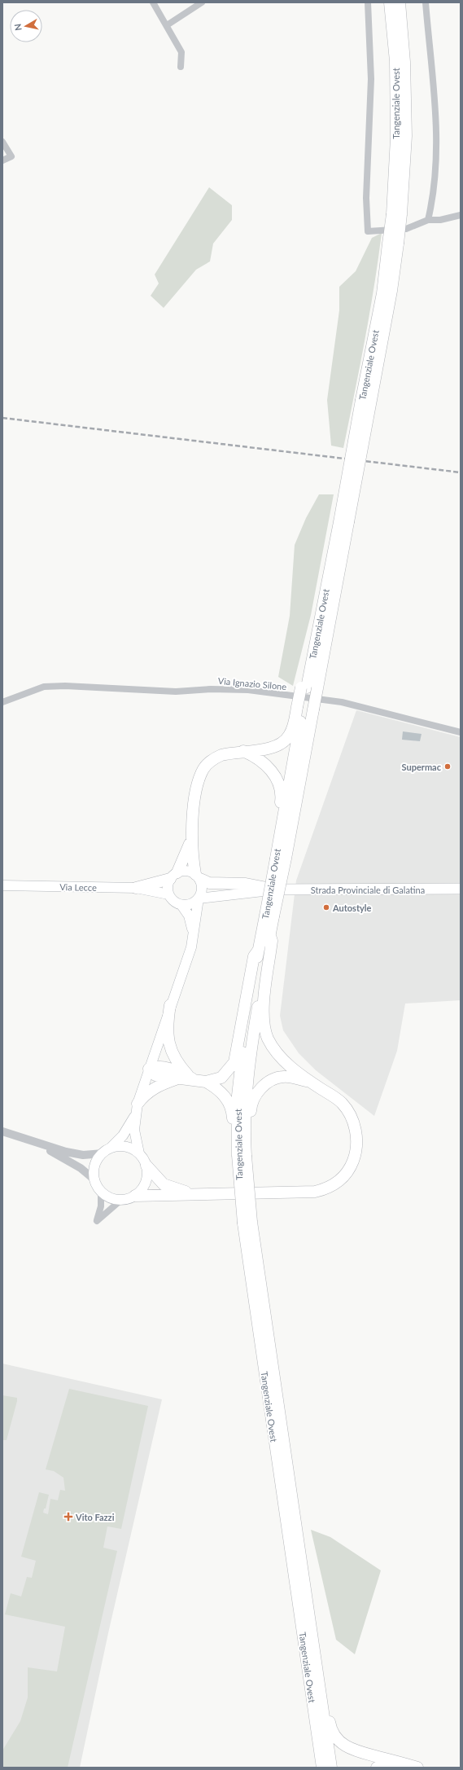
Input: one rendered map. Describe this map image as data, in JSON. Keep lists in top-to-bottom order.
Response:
{
  "streets": {
    "highway": ["Tangenziale Ovest"],
    "main road": ["Via Lecce", "Strada Provinciale di Galatina"],
    "street": ["Via Ignazio Silone"]
  },
  "places": {
    "other": ["Supermac", "Autostyle"],
    "health": ["Vito Fazzi"]
  },
  "north": "left"
}
